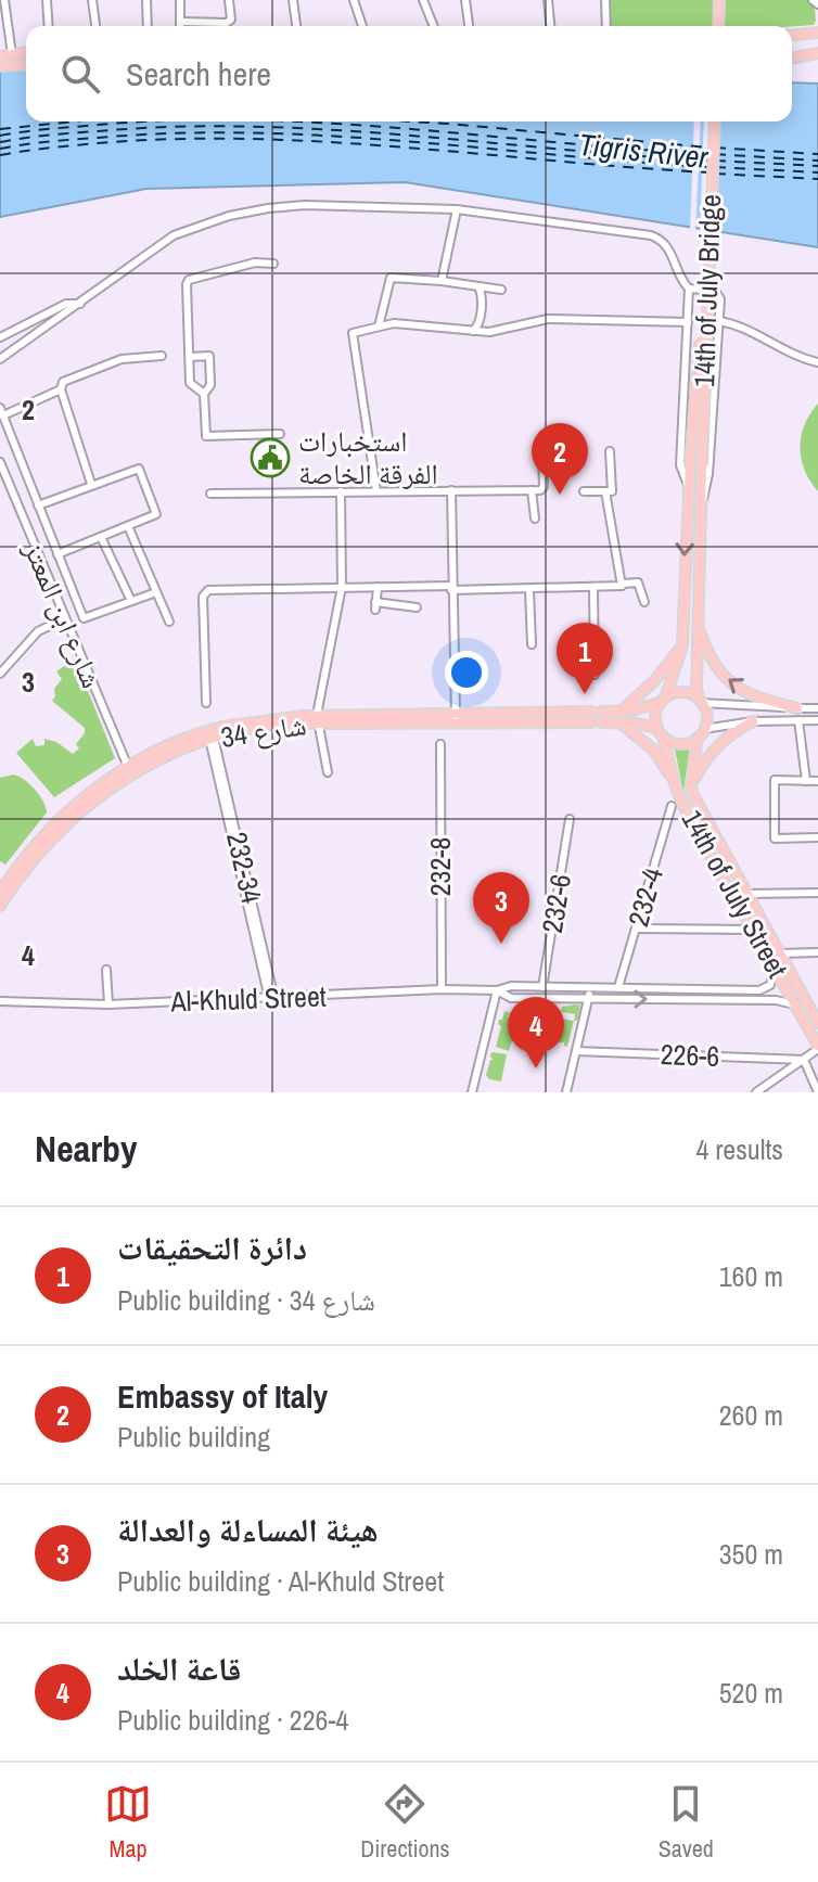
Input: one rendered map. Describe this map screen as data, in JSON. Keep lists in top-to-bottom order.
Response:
{
  "streets": {
    "main road": ["14th of July Bridge", "شارع 34", "14th of July Street"],
    "street": [
      "شارع ابن المعتز",
      "232-8",
      "232-34",
      "232-4",
      "232-6",
      "Al-Khuld Street",
      "226-6"
    ]
  },
  "crossings": [
    ["شارع ابن المعتز", "شارع 34"],
    ["شارع 34", "232-34"],
    ["شارع 34", "14th of July Street"],
    ["232-8", "Al-Khuld Street"],
    ["232-34", "Al-Khuld Street"],
    ["14th of July Street", "Al-Khuld Street"],
    ["232-4", "Al-Khuld Street"],
    ["232-6", "Al-Khuld Street"]
  ],
  "water": ["Tigris River"],
  "places": {
    "public building": ["استخبارات الفرقة الخاصة"]
  },
  "page": {
    "search": "Search here",
    "pins": [
      "2",
      "1",
      "3",
      "4"
    ],
    "heading": ["Nearby", "4 results"],
    "list": [
      {
        "mark": "1",
        "name": "دائرة التحقيقات",
        "note": "Public building · شارع 34",
        "value": "160 m"
      },
      {
        "mark": "2",
        "name": "Embassy of Italy",
        "note": "Public building",
        "value": "260 m"
      },
      {
        "mark": "3",
        "name": "هيئة المساءلة والعدالة",
        "note": "Public building · Al-Khuld Street",
        "value": "350 m"
      },
      {
        "mark": "4",
        "name": "قاعة الخلد",
        "note": "Public building · 226-4",
        "value": "520 m"
      }
    ],
    "nav": ["Map", "Directions", "Saved"]
  },
  "grid": {
    "rows": ["2", "3", "4"]
  }
}
